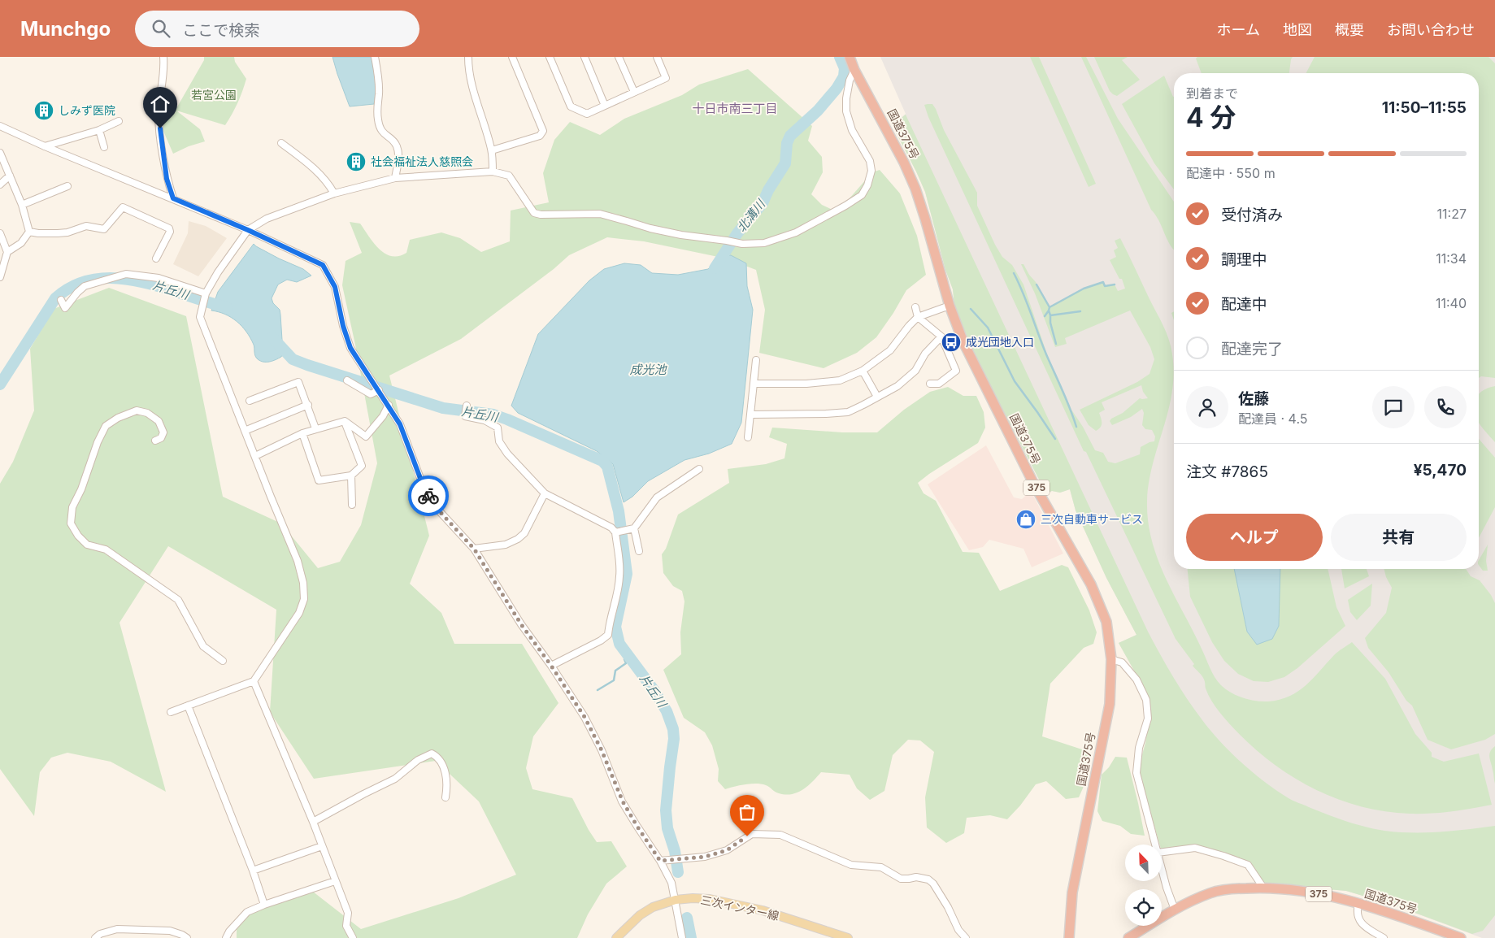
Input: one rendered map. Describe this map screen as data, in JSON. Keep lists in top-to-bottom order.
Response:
{
  "streets": {
    "highway": ["国道375号", "375"],
    "main road": ["三次インター線"]
  },
  "districts": ["十日市南三丁目"],
  "water": ["北溝川", "片丘川", "成光池"],
  "parks": ["若宮公園"],
  "places": {
    "building": ["しみず医院", "社会福祉法人慈照会"],
    "bus stop": ["成光団地入口"],
    "shop": ["三次自動車サービス"]
  },
  "north": "top left",
  "page": {
    "header": "Munchgo",
    "search": "ここで検索",
    "nav": [
      "ホーム",
      "地図",
      "概要",
      "お問い合わせ"
    ],
    "heading": ["4 分", "到着まで", "11:50–11:55"],
    "panel": [
      "佐藤",
      "配達員 · 4.5",
      "注文 #7865",
      "¥5,470"
    ],
    "bar": "配達中 · 550 m",
    "list": [
      ["受付済み", "11:27"],
      ["調理中", "11:34"],
      ["配達中", "11:40"],
      "配達完了"
    ],
    "buttons": ["ヘルプ", "共有"]
  }
}
